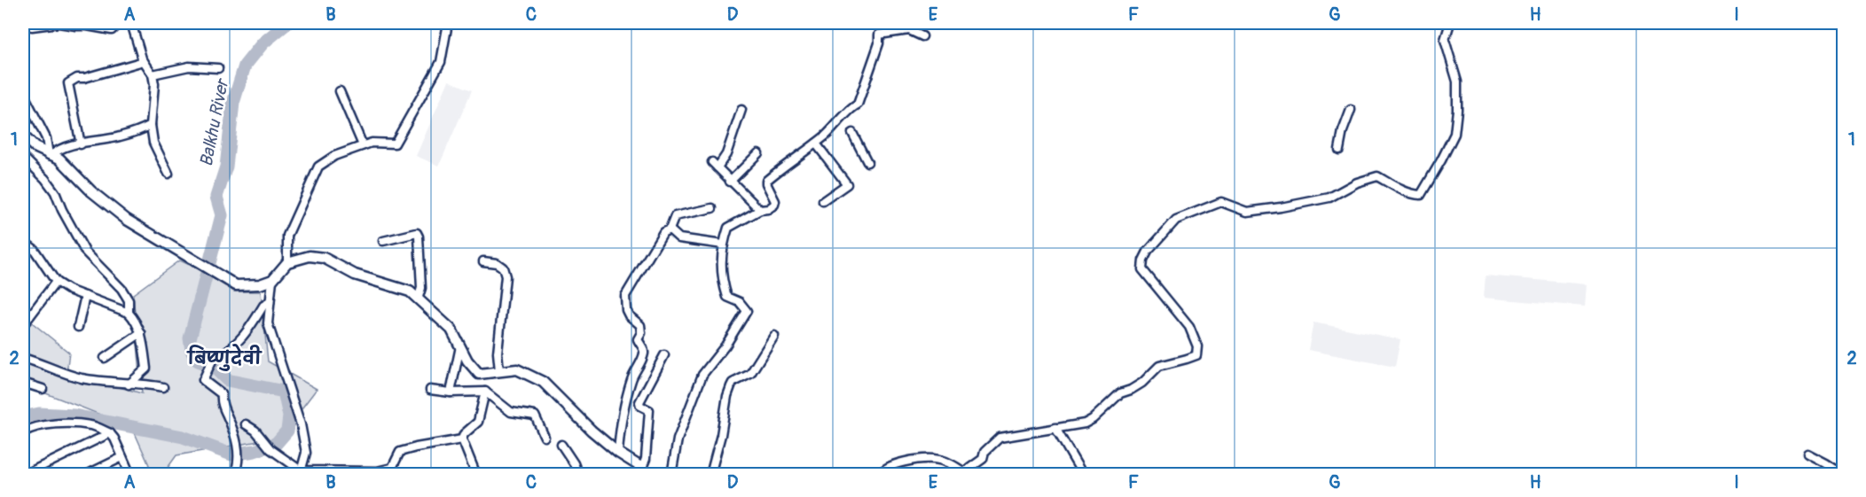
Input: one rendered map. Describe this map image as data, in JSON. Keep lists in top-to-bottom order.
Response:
{
  "districts": ["बिष्णुदेवी"],
  "water": ["Balkhu River"],
  "grid": {
    "columns": [
      "A",
      "B",
      "C",
      "D",
      "E",
      "F",
      "G",
      "H",
      "I"
    ],
    "rows": ["1", "2"]
  }
}
